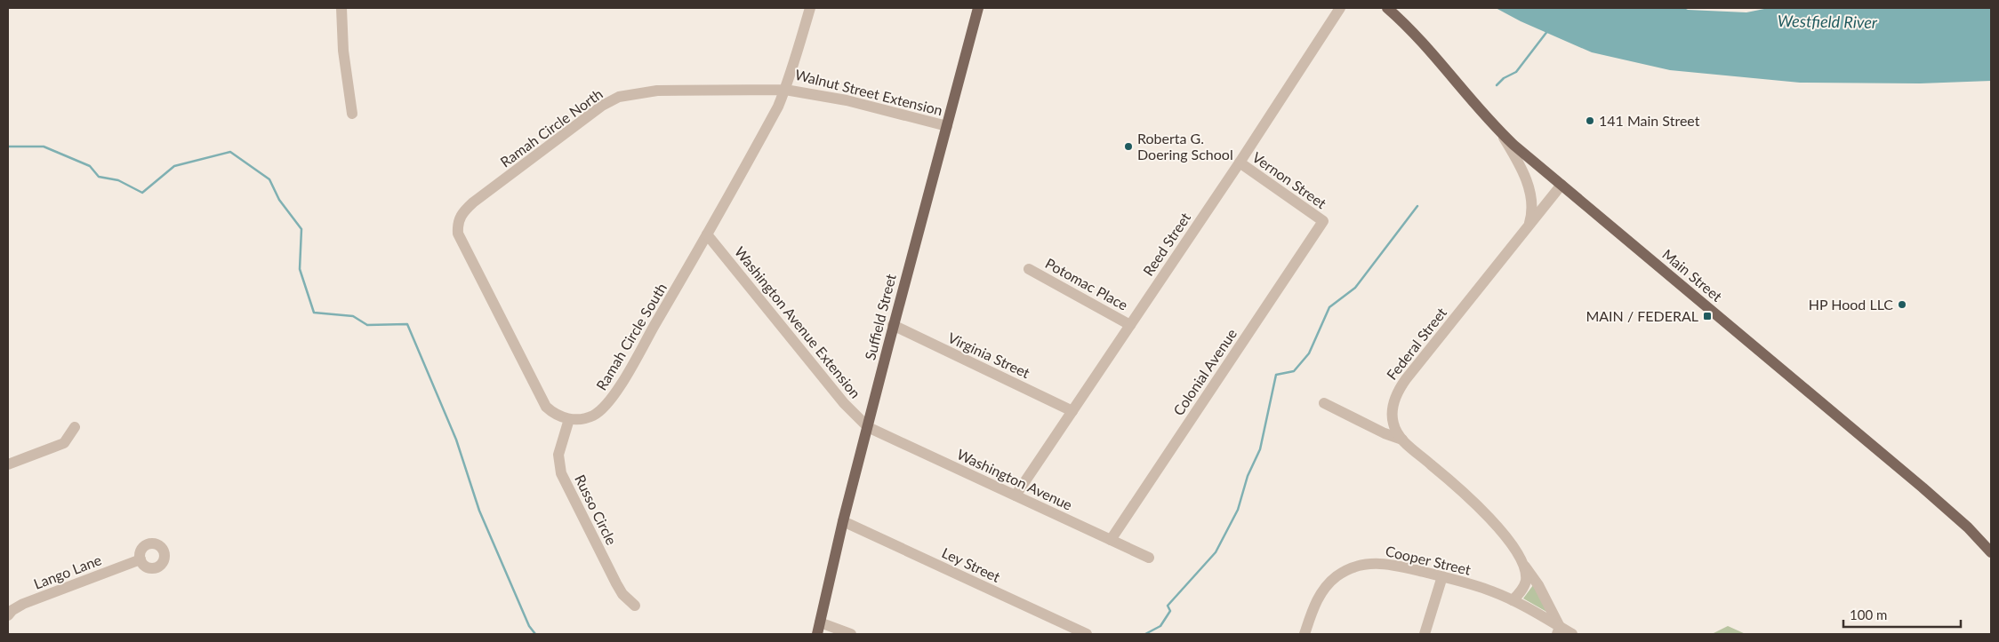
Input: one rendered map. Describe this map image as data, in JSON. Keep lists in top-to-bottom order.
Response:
{
  "streets": {
    "main road": ["Main Street", "Suffield Street"],
    "street": [
      "Walnut Street Extension",
      "Ramah Circle North",
      "Vernon Street",
      "Reed Street",
      "Potomac Place",
      "Washington Avenue Extension",
      "Ramah Circle South",
      "Federal Street",
      "Virginia Street",
      "Colonial Avenue",
      "Washington Avenue",
      "Russo Circle",
      "Cooper Street",
      "Ley Street",
      "Lango Lane"
    ]
  },
  "crossings": [
    ["Walnut Street Extension", "Ramah Circle North"],
    ["Walnut Street Extension", "Suffield Street"],
    ["Walnut Street Extension", "Ramah Circle South"],
    ["Ramah Circle North", "Ramah Circle South"],
    ["Ramah Circle North", "Russo Circle"],
    ["Vernon Street", "Reed Street"],
    ["Vernon Street", "Colonial Avenue"],
    ["Reed Street", "Potomac Place"],
    ["Reed Street", "Virginia Street"],
    ["Reed Street", "Washington Avenue"],
    ["Main Street", "Federal Street"],
    ["Suffield Street", "Washington Avenue Extension"],
    ["Suffield Street", "Virginia Street"],
    ["Suffield Street", "Washington Avenue"],
    ["Suffield Street", "Ley Street"],
    ["Washington Avenue Extension", "Ramah Circle South"],
    ["Washington Avenue Extension", "Washington Avenue"],
    ["Ramah Circle South", "Russo Circle"],
    ["Federal Street", "Cooper Street"],
    ["Colonial Avenue", "Washington Avenue"]
  ],
  "water": ["Westfield River"],
  "places": {
    "other": ["141 Main Street", "Roberta G. Doering School", "HP Hood LLC"],
    "transit": ["MAIN / FEDERAL"]
  },
  "scale_bar": "100 m"
}
